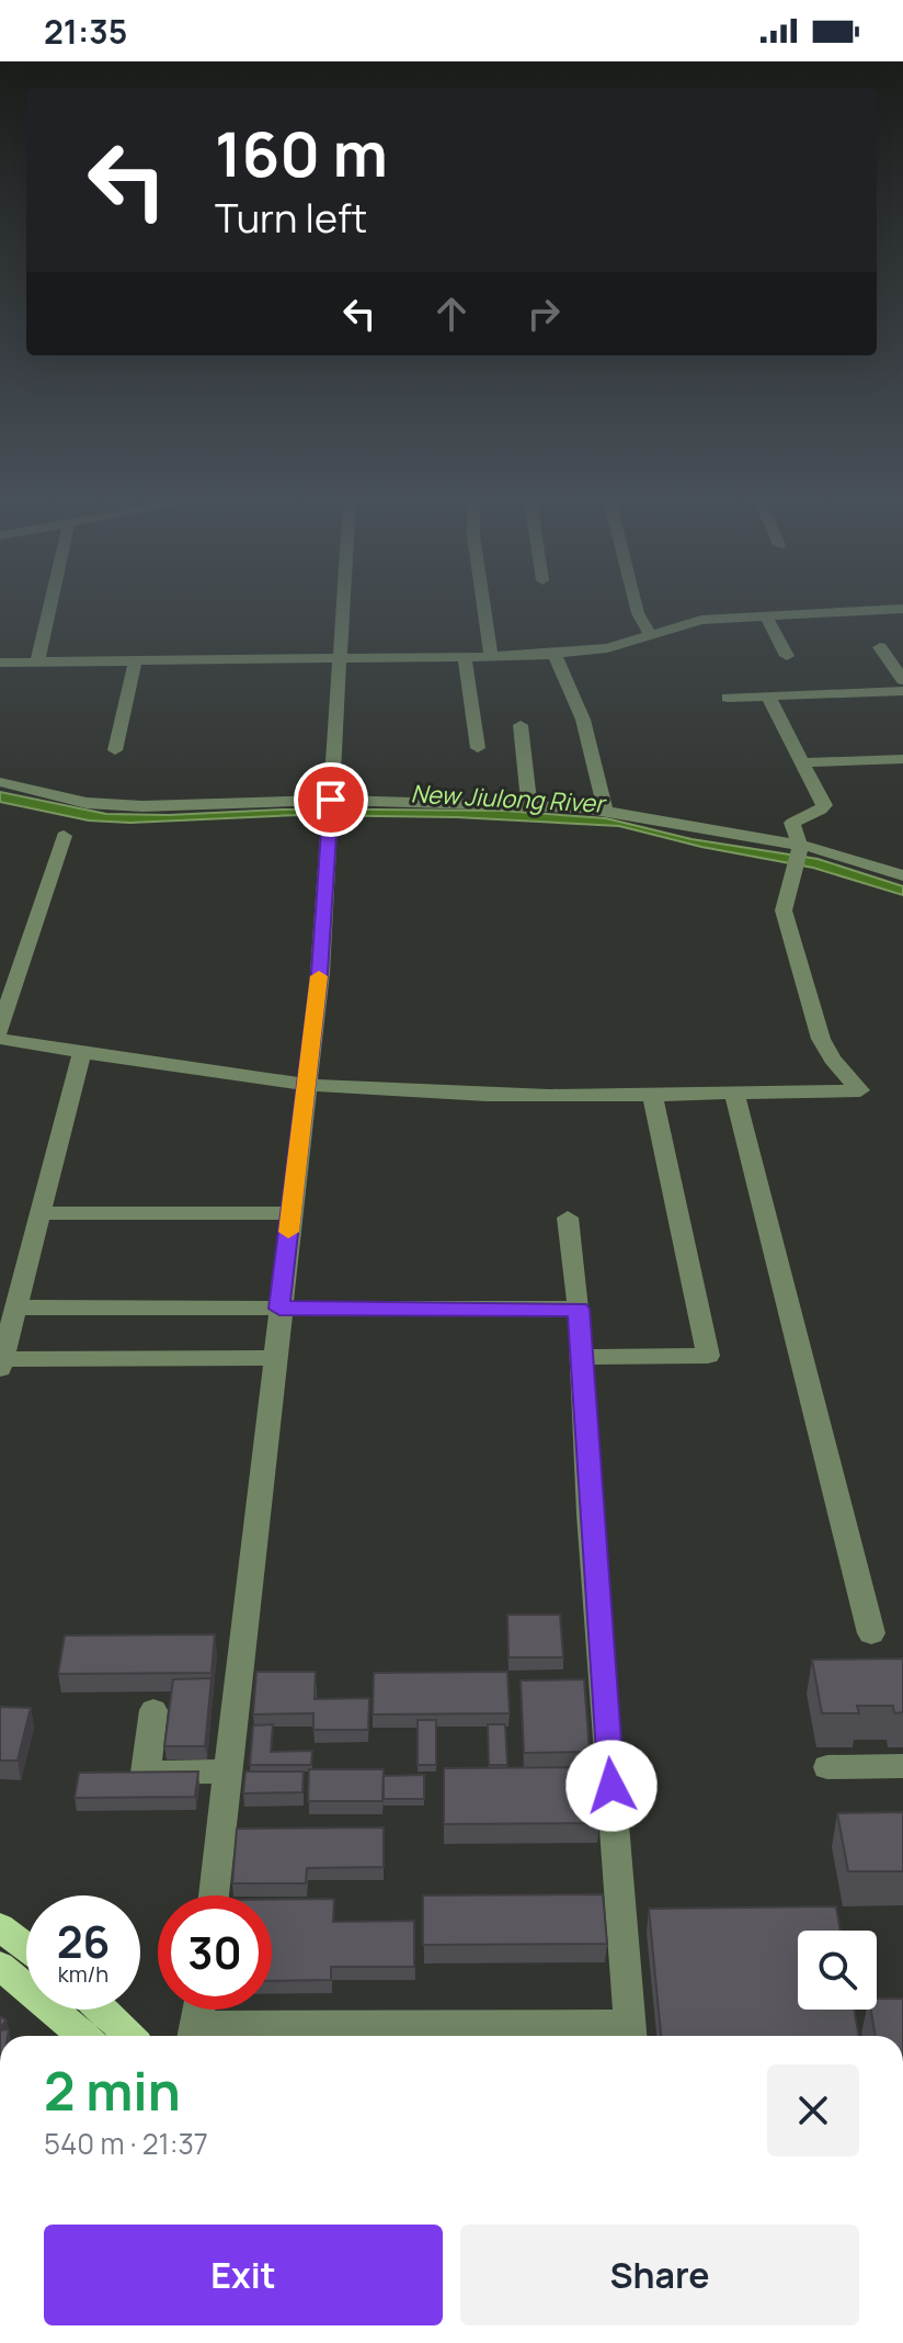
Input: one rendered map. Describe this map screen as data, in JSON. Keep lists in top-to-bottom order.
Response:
{
  "water": ["New Jiulong River"],
  "page": {
    "status": "21:35",
    "turn": ["160 m", "Turn left"],
    "speed": "26 km/h",
    "limit": "30",
    "heading": ["2 min", "540 m · 21:37"],
    "buttons": ["Exit", "Share"]
  }
}
